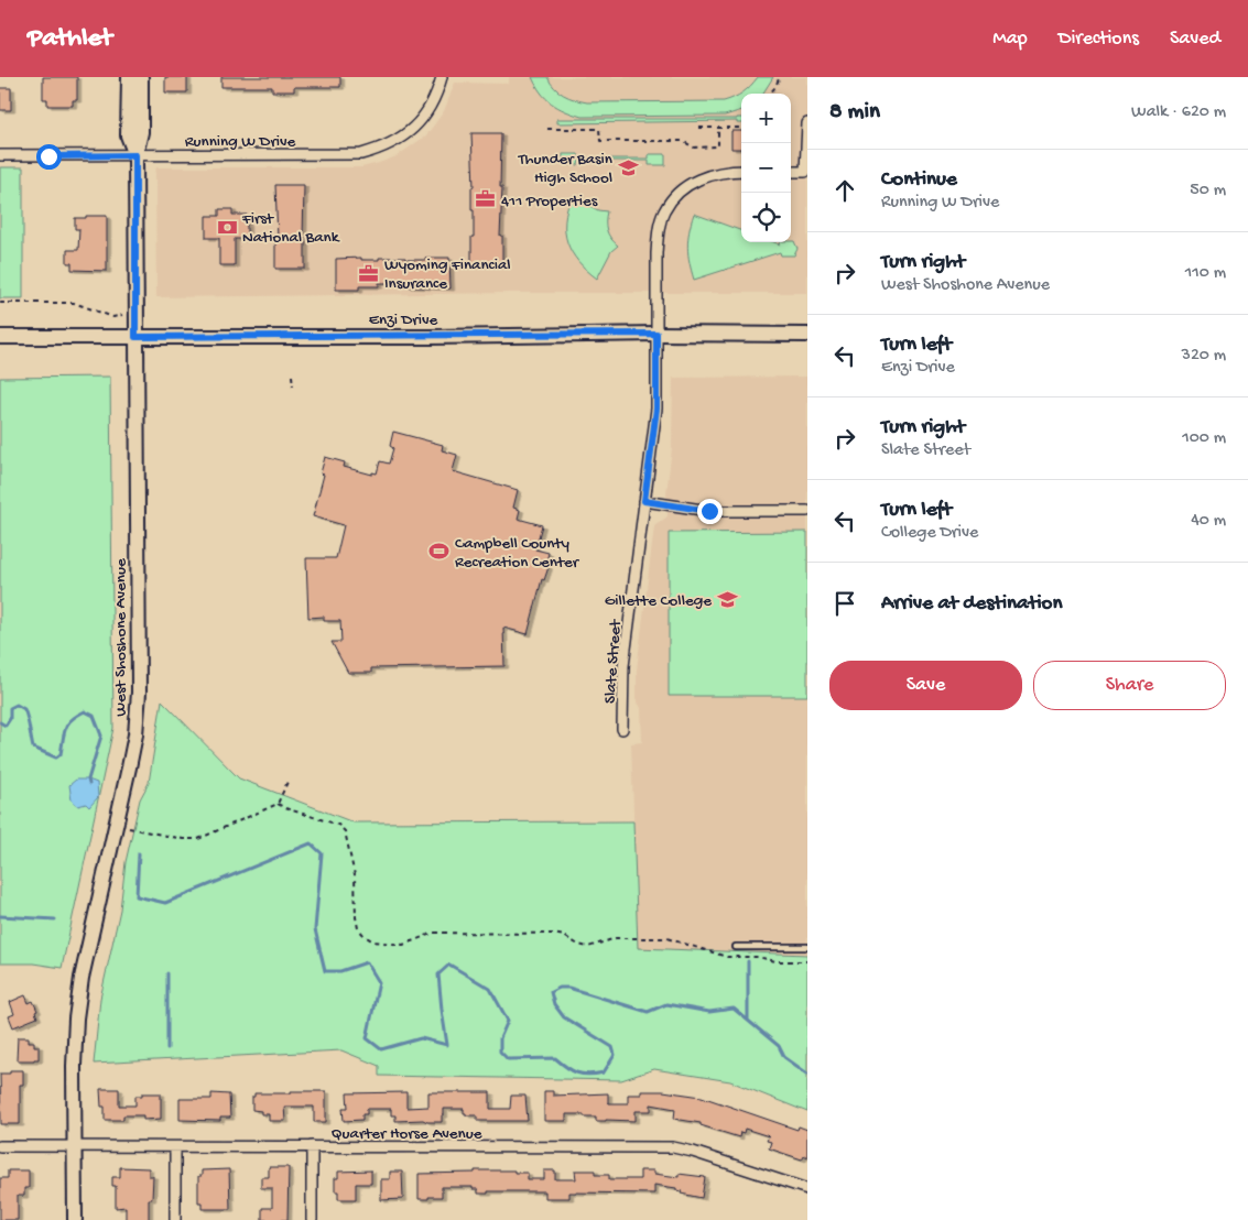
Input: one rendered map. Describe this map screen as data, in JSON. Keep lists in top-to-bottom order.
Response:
{
  "streets": {
    "street": [
      "Running W Drive",
      "Enzi Drive",
      "West Shoshone Avenue",
      "Slate Street",
      "Quarter Horse Avenue"
    ]
  },
  "crossings": [
    ["Running W Drive", "West Shoshone Avenue"],
    ["Enzi Drive", "West Shoshone Avenue"],
    ["Enzi Drive", "Slate Street"],
    ["West Shoshone Avenue", "Quarter Horse Avenue"]
  ],
  "places": {
    "school or university": ["Thunder Basin High School", "Gillette College"],
    "office": ["411 Properties", "Wyoming Financial Insurance"],
    "bank": ["First National Bank"],
    "sports": ["Campbell County Recreation Center"]
  },
  "page": {
    "header": "Pathlet",
    "nav": ["Map", "Directions", "Saved"],
    "heading": ["8 min", "Walk · 620 m"],
    "map_buttons": ["+", "−"],
    "list": [
      ["Continue", "Running W Drive", "50 m"],
      ["Turn right", "West Shoshone Avenue", "110 m"],
      ["Turn left", "Enzi Drive", "320 m"],
      ["Turn right", "Slate Street", "100 m"],
      ["Turn left", "College Drive", "40 m"],
      "Arrive at destination"
    ],
    "buttons": ["Save", "Share"]
  }
}
